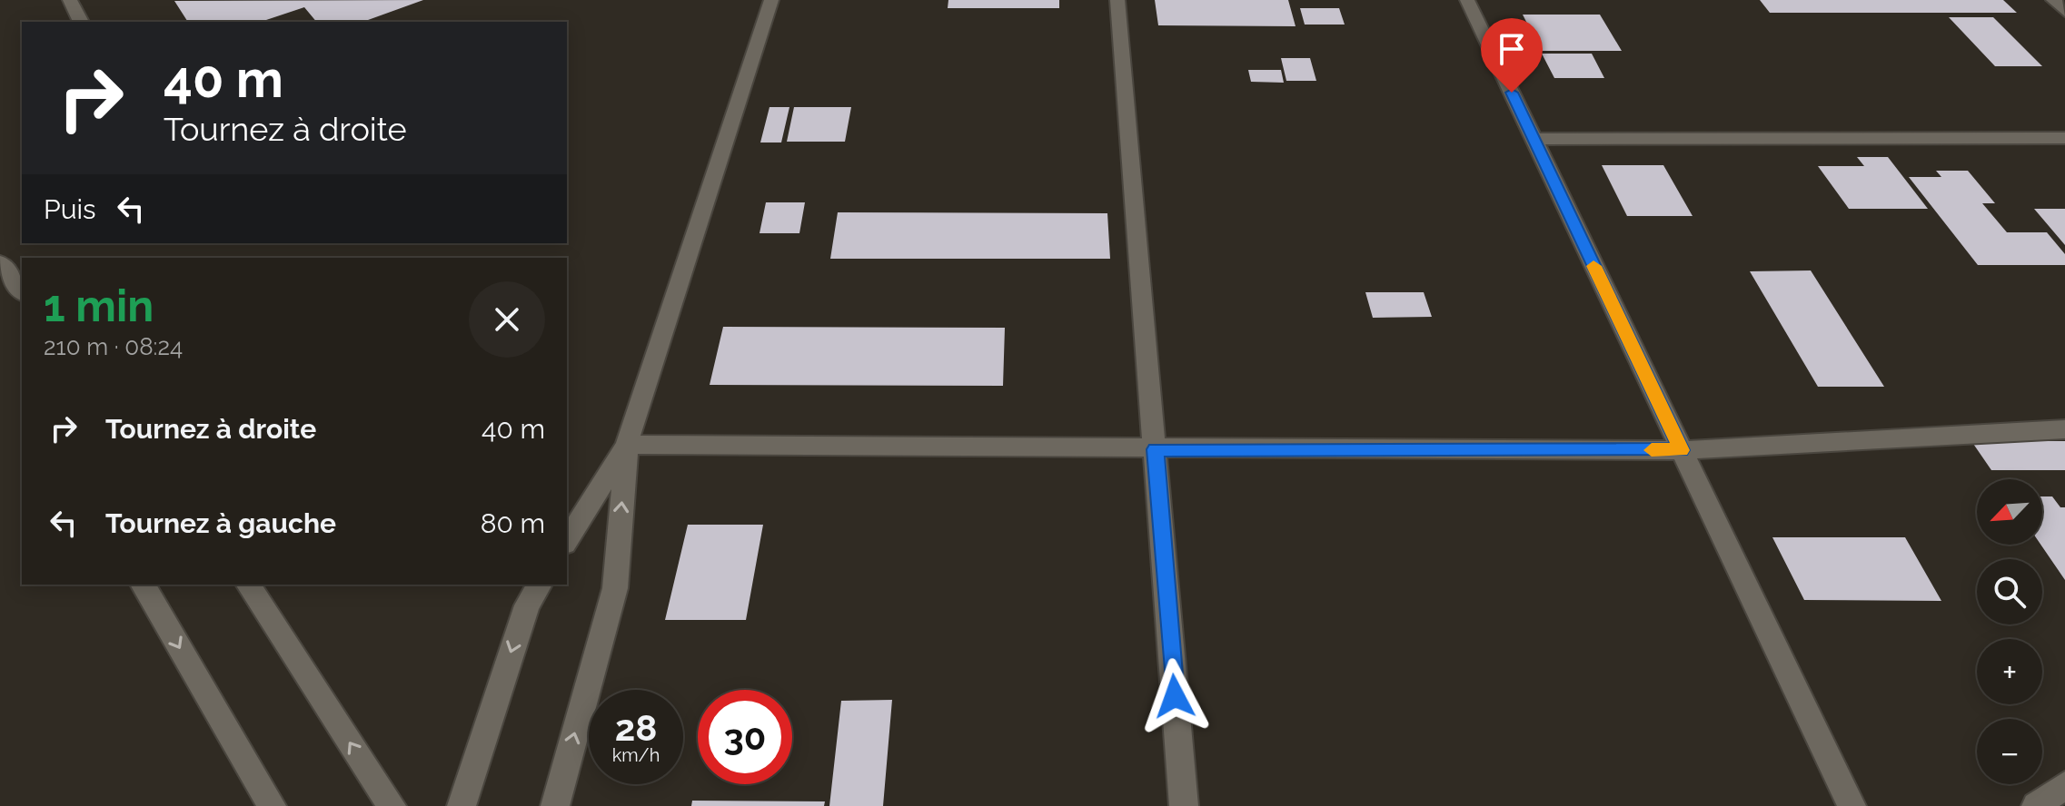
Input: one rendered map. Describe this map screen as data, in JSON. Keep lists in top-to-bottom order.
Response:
{
  "north": "bottom left",
  "page": {
    "turn": ["40 m", "Tournez à droite"],
    "then": "Puis",
    "heading": ["1 min", "210 m · 08:24"],
    "list": [
      {
        "name": "Tournez à droite",
        "value": "40 m"
      },
      {
        "name": "Tournez à gauche",
        "value": "80 m"
      }
    ],
    "map_buttons": ["+", "−"],
    "speed": "28 km/h",
    "limit": "30"
  }
}
